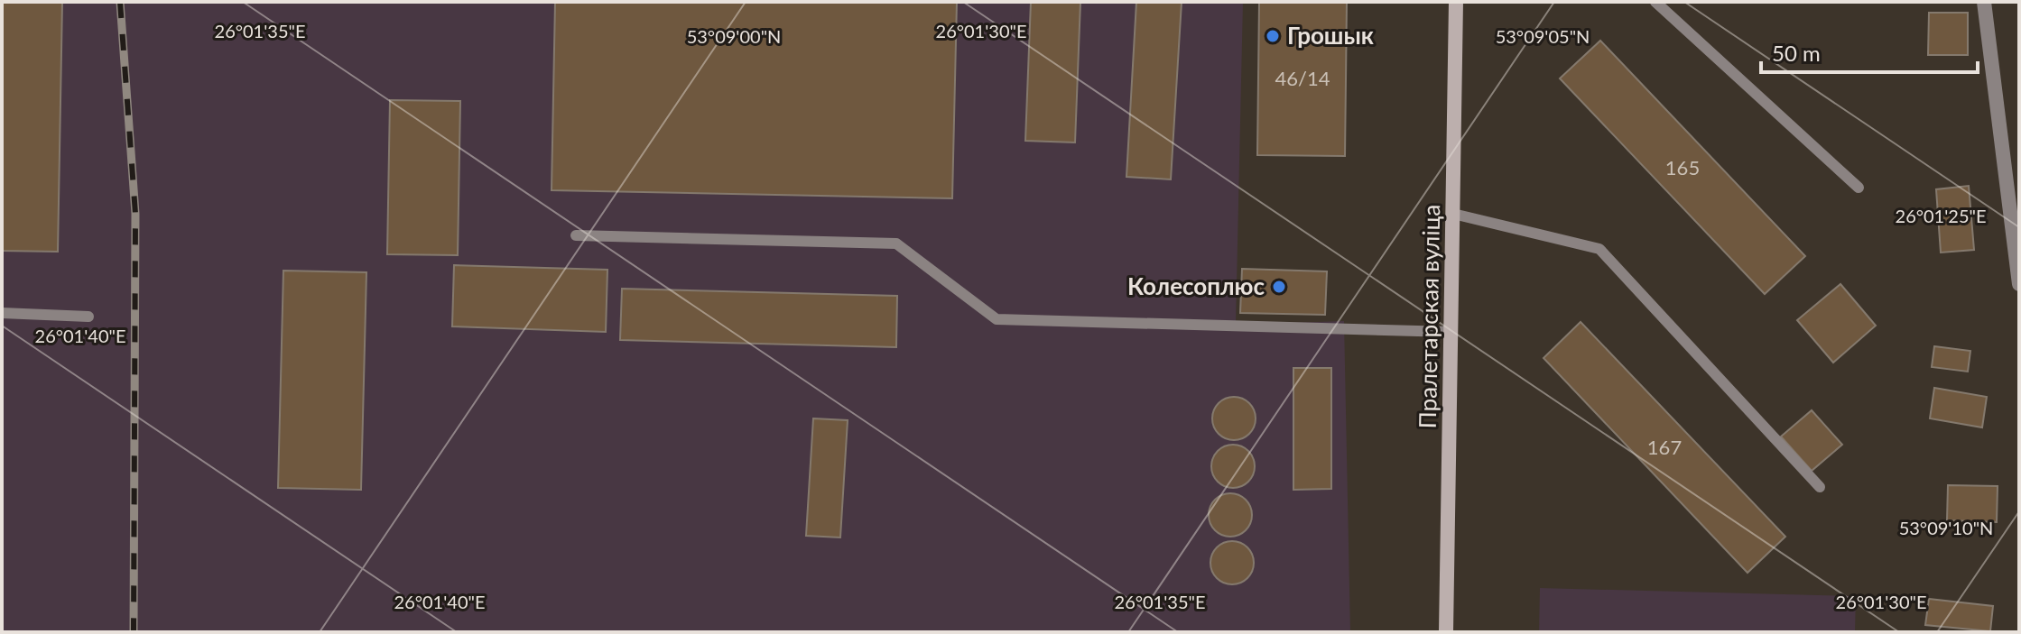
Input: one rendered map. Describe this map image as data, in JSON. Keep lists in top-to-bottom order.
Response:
{
  "streets": {
    "main road": ["Пралетарская вуліца"]
  },
  "places": ["Грошык", "Колесоплюс"],
  "house_numbers": ["46/14", "165", "167"],
  "scale_bar": "50 m",
  "coordinates": [
    "26°01'35\"E",
    "26°01'30\"E",
    "53°09'00\"N",
    "53°09'05\"N",
    "26°01'25\"E",
    "26°01'40\"E",
    "53°09'10\"N"
  ]
}
